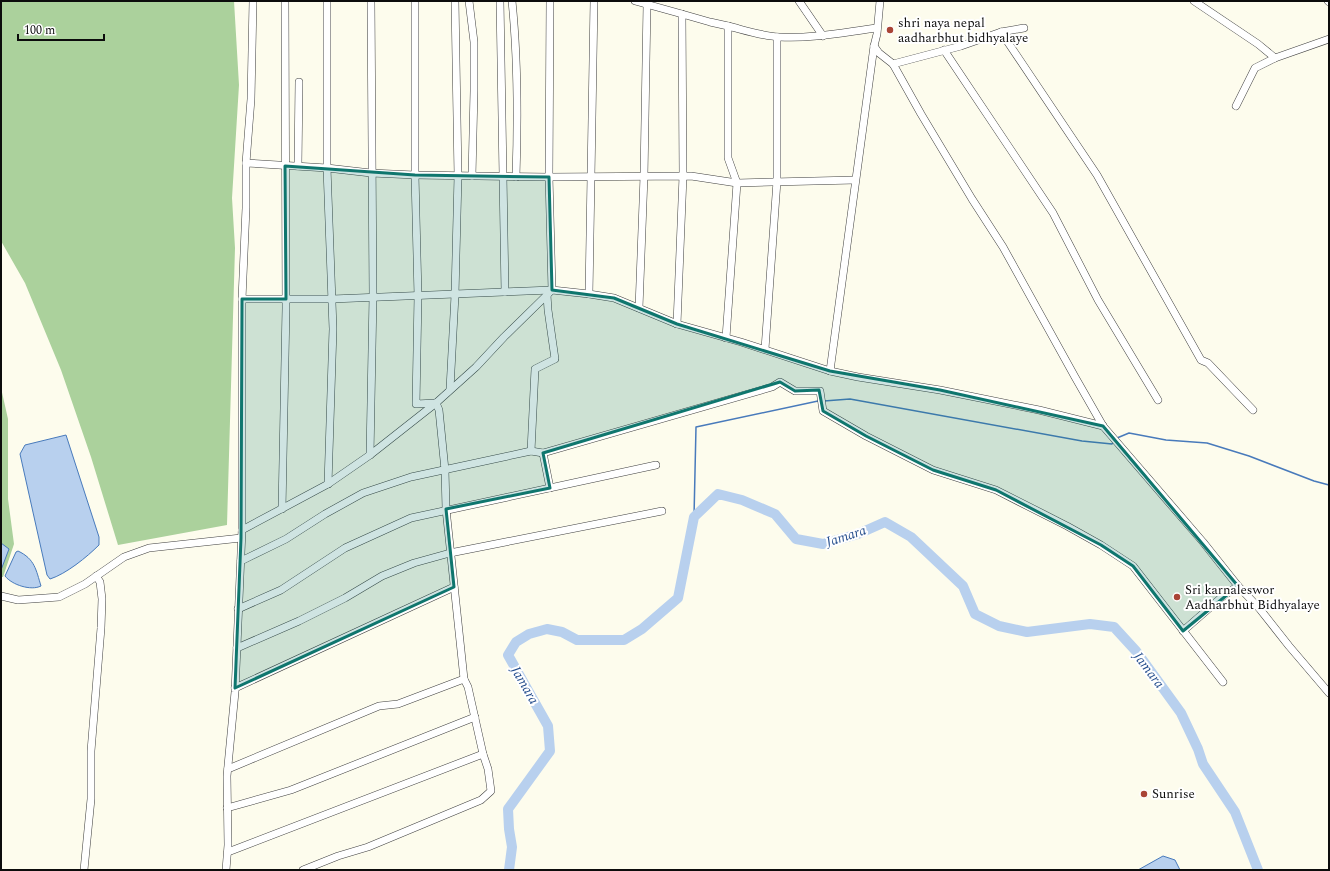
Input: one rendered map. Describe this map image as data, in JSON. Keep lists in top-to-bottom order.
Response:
{
  "water": ["Jamara"],
  "places": ["shri naya nepal aadharbhut bidhyalaye", "Sri karnaleswor Aadharbhut Bidhyalaye", "Sunrise"],
  "scale_bar": "100 m"
}
